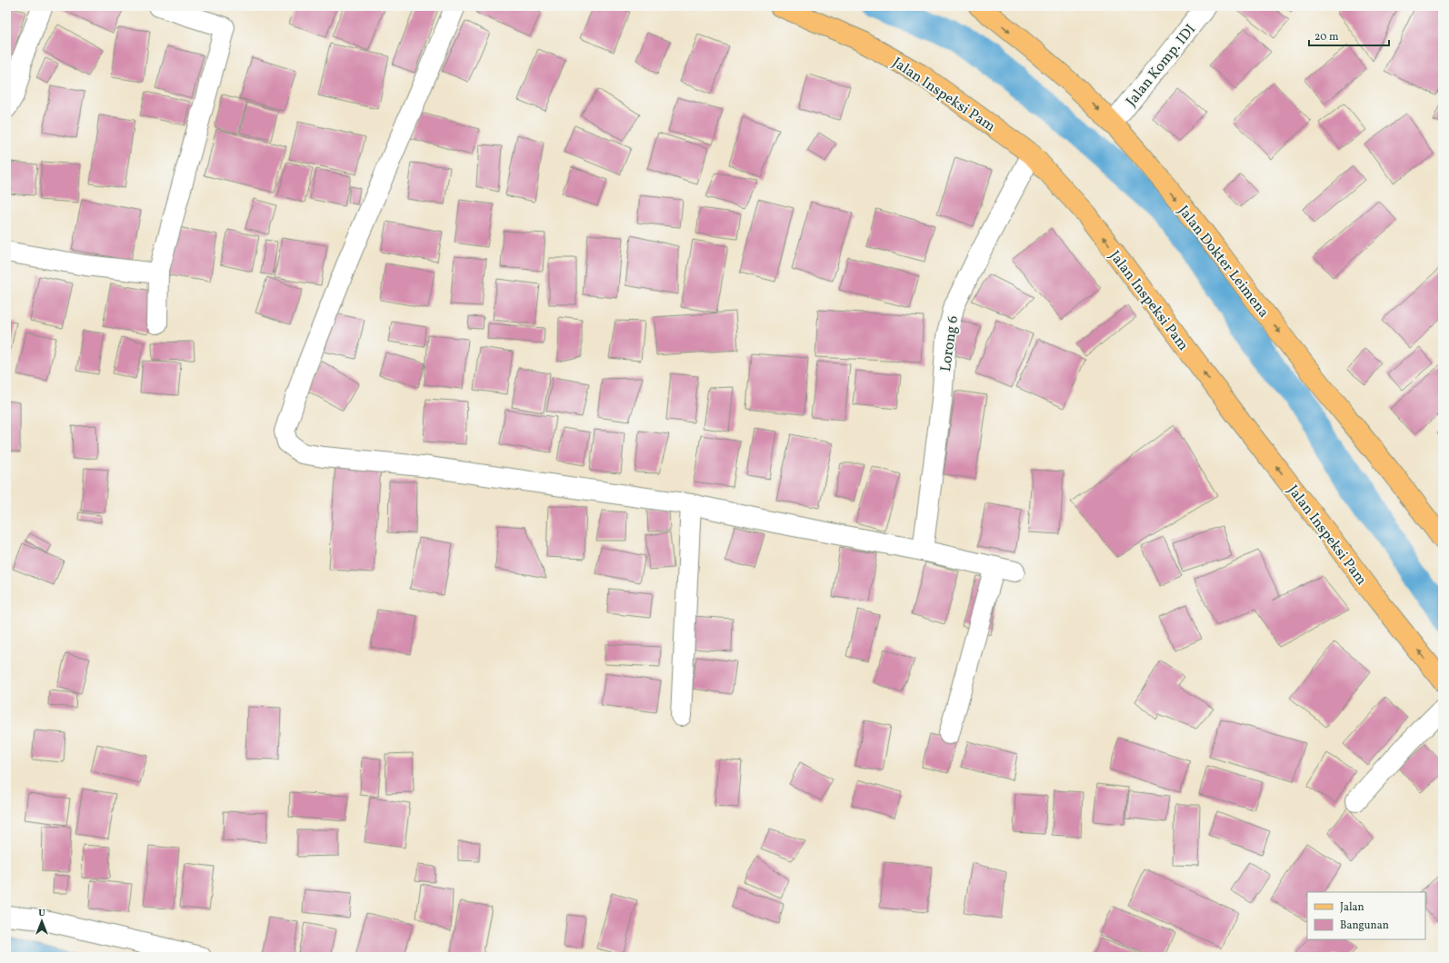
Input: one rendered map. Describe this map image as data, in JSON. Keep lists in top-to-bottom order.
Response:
{
  "streets": {
    "main road": ["Jalan Inspeksi Pam", "Jalan Dokter Leimena"],
    "street": ["Jalan Komp. IDI", "Lorong 6"]
  },
  "crossings": [
    ["Jalan Komp. IDI", "Jalan Dokter Leimena"],
    ["Jalan Inspeksi Pam", "Lorong 6"]
  ],
  "one_way": ["Jalan Inspeksi Pam", "Jalan Dokter Leimena"],
  "legend": ["Jalan", "Bangunan"],
  "scale_bar": "20 m",
  "north": "top"
}
